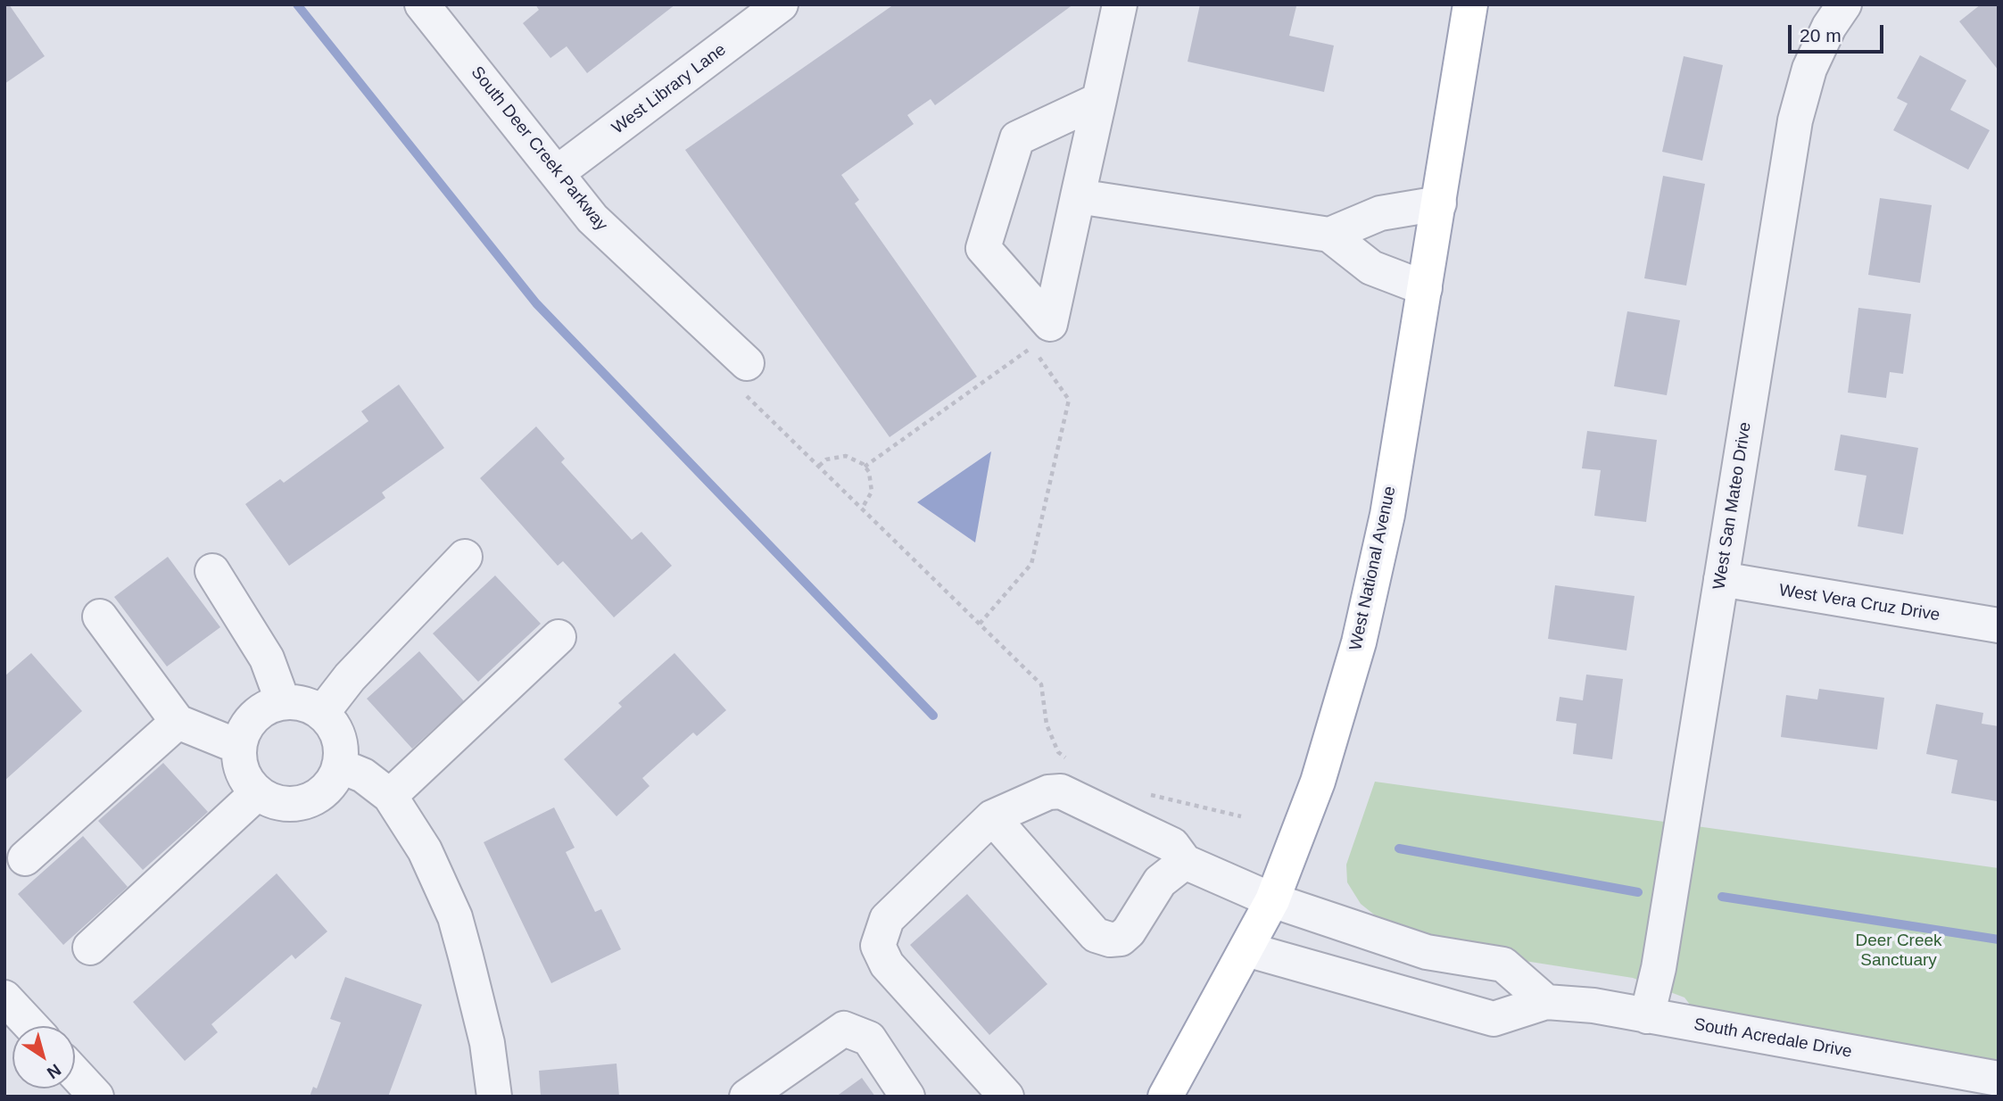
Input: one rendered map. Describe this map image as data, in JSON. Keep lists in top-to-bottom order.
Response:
{
  "streets": {
    "main road": ["West National Avenue"],
    "street": [
      "West Library Lane",
      "South Deer Creek Parkway",
      "West San Mateo Drive",
      "West Vera Cruz Drive",
      "South Acredale Drive"
    ]
  },
  "crossings": [
    ["West Library Lane", "South Deer Creek Parkway"],
    ["West San Mateo Drive", "West Vera Cruz Drive"],
    ["West San Mateo Drive", "South Acredale Drive"],
    ["West National Avenue", "South Acredale Drive"]
  ],
  "parks": ["Deer Creek Sanctuary"],
  "scale_bar": "20 m",
  "north": "bottom right"
}
